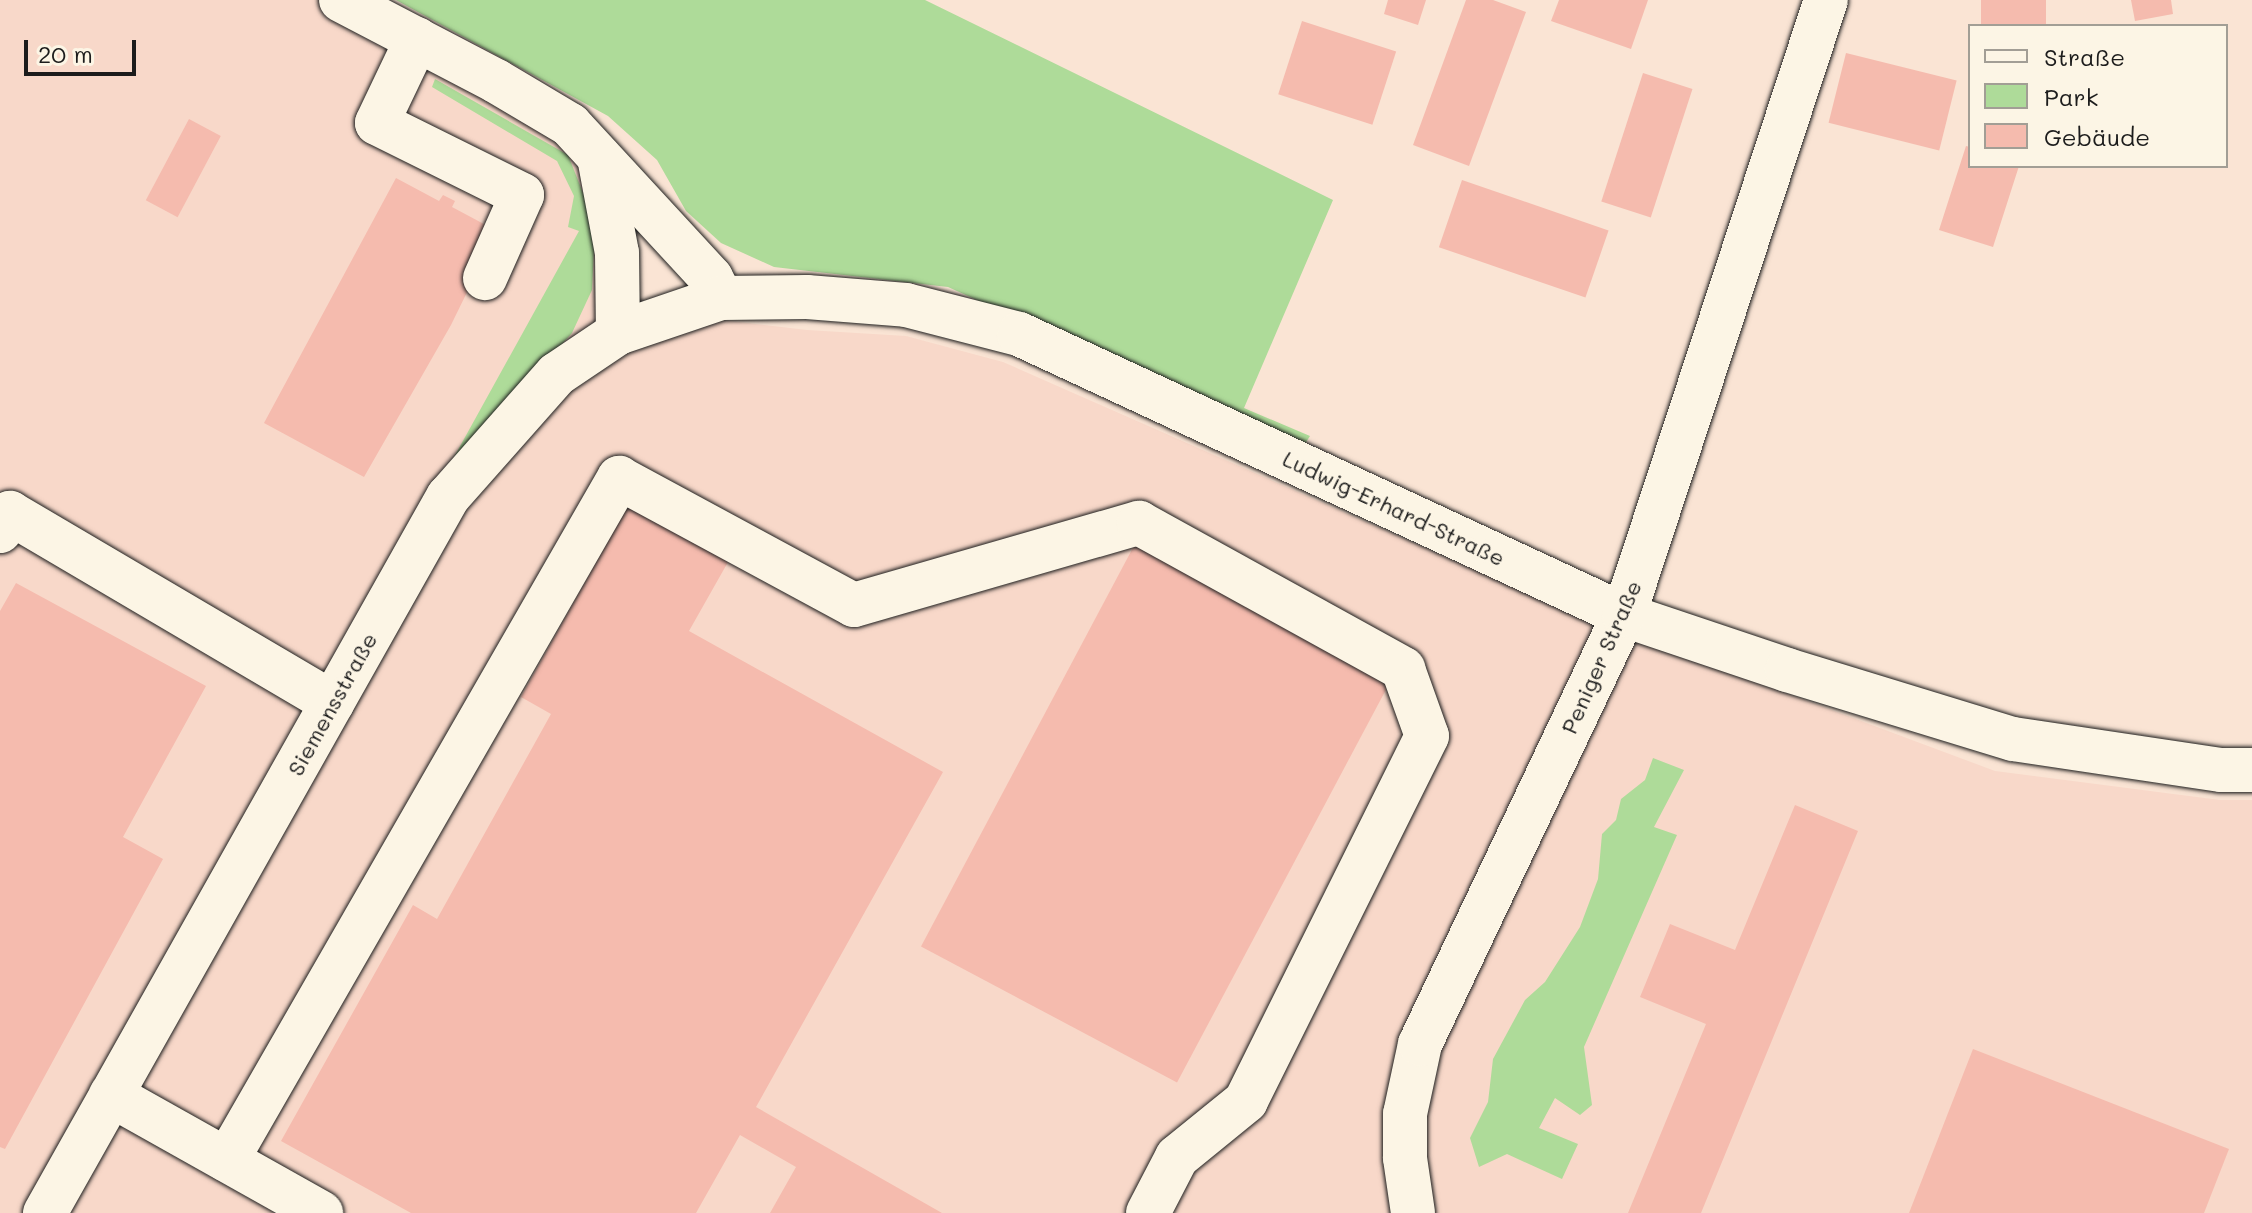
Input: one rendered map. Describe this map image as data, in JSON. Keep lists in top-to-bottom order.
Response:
{
  "streets": {
    "street": ["Ludwig-Erhard-Straße", "Peniger Straße", "Siemensstraße"]
  },
  "crossings": [
    ["Ludwig-Erhard-Straße", "Peniger Straße"],
    ["Ludwig-Erhard-Straße", "Siemensstraße"]
  ],
  "legend": ["Straße", "Park", "Gebäude"],
  "scale_bar": "20 m"
}
